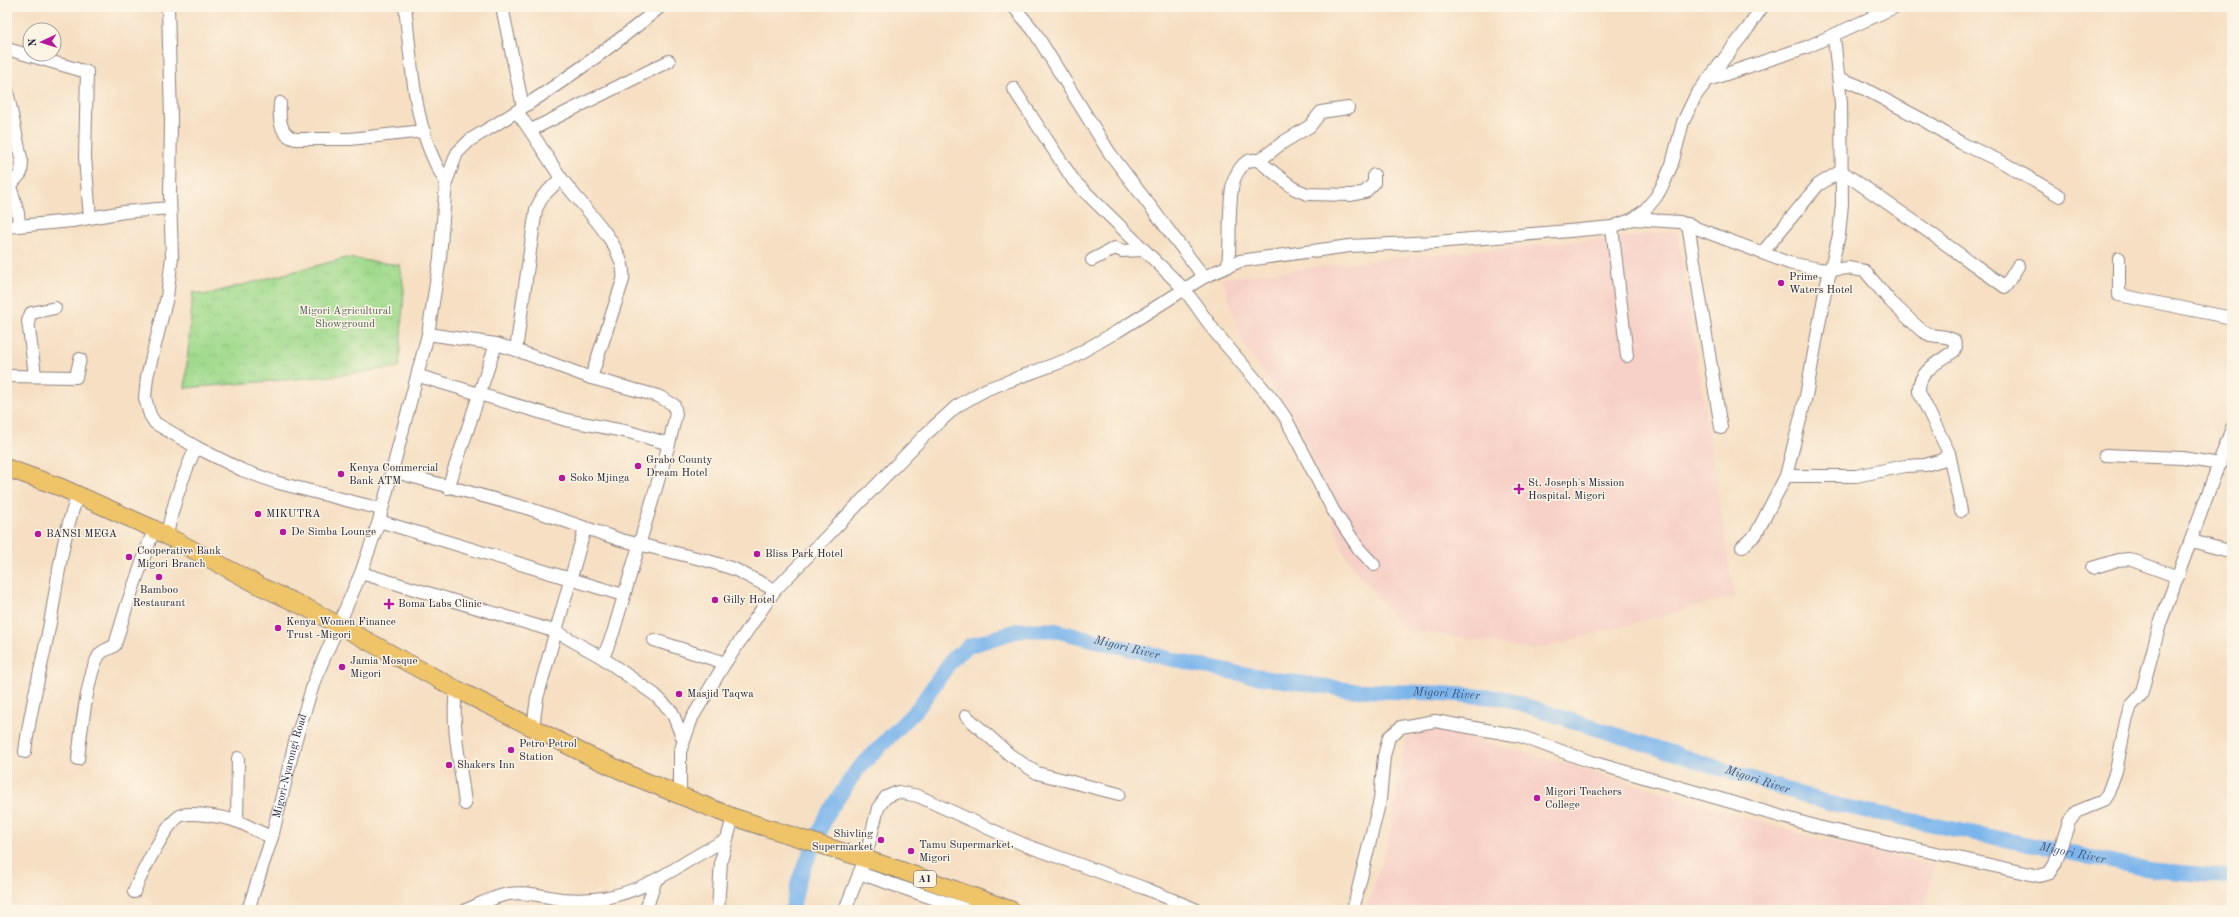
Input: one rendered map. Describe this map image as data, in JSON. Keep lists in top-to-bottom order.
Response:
{
  "streets": {
    "highway": ["A1"],
    "street": ["Migori-Nyarongi Road"]
  },
  "crossings": [
    ["Migori-Nyarongi Road", "A1"]
  ],
  "water": ["Migori River"],
  "parks": ["Migori Agricultural Showground"],
  "places": {
    "other": [
      "Prime Waters Hotel",
      "Grabo County Dream Hotel",
      "Kenya Commercial Bank ATM",
      "Soko Mjinga",
      "MIKUTRA",
      "De Simba Lounge",
      "BANSI MEGA",
      "Bliss Park Hotel",
      "Cooperative Bank Migori Branch",
      "Bamboo Restaurant",
      "Gilly Hotel",
      "Kenya Women Finance Trust -Migori",
      "Jamia Mosque Migori",
      "Masjid Taqwa",
      "Petro Petrol Station",
      "Shakers Inn",
      "Migori Teachers College",
      "Shivling Supermarket",
      "Tamu Supermarket, Migori"
    ],
    "health": ["St. Joseph's Mission Hospital, Migori", "Boma Labs Clinic"]
  },
  "north": "left"
}
